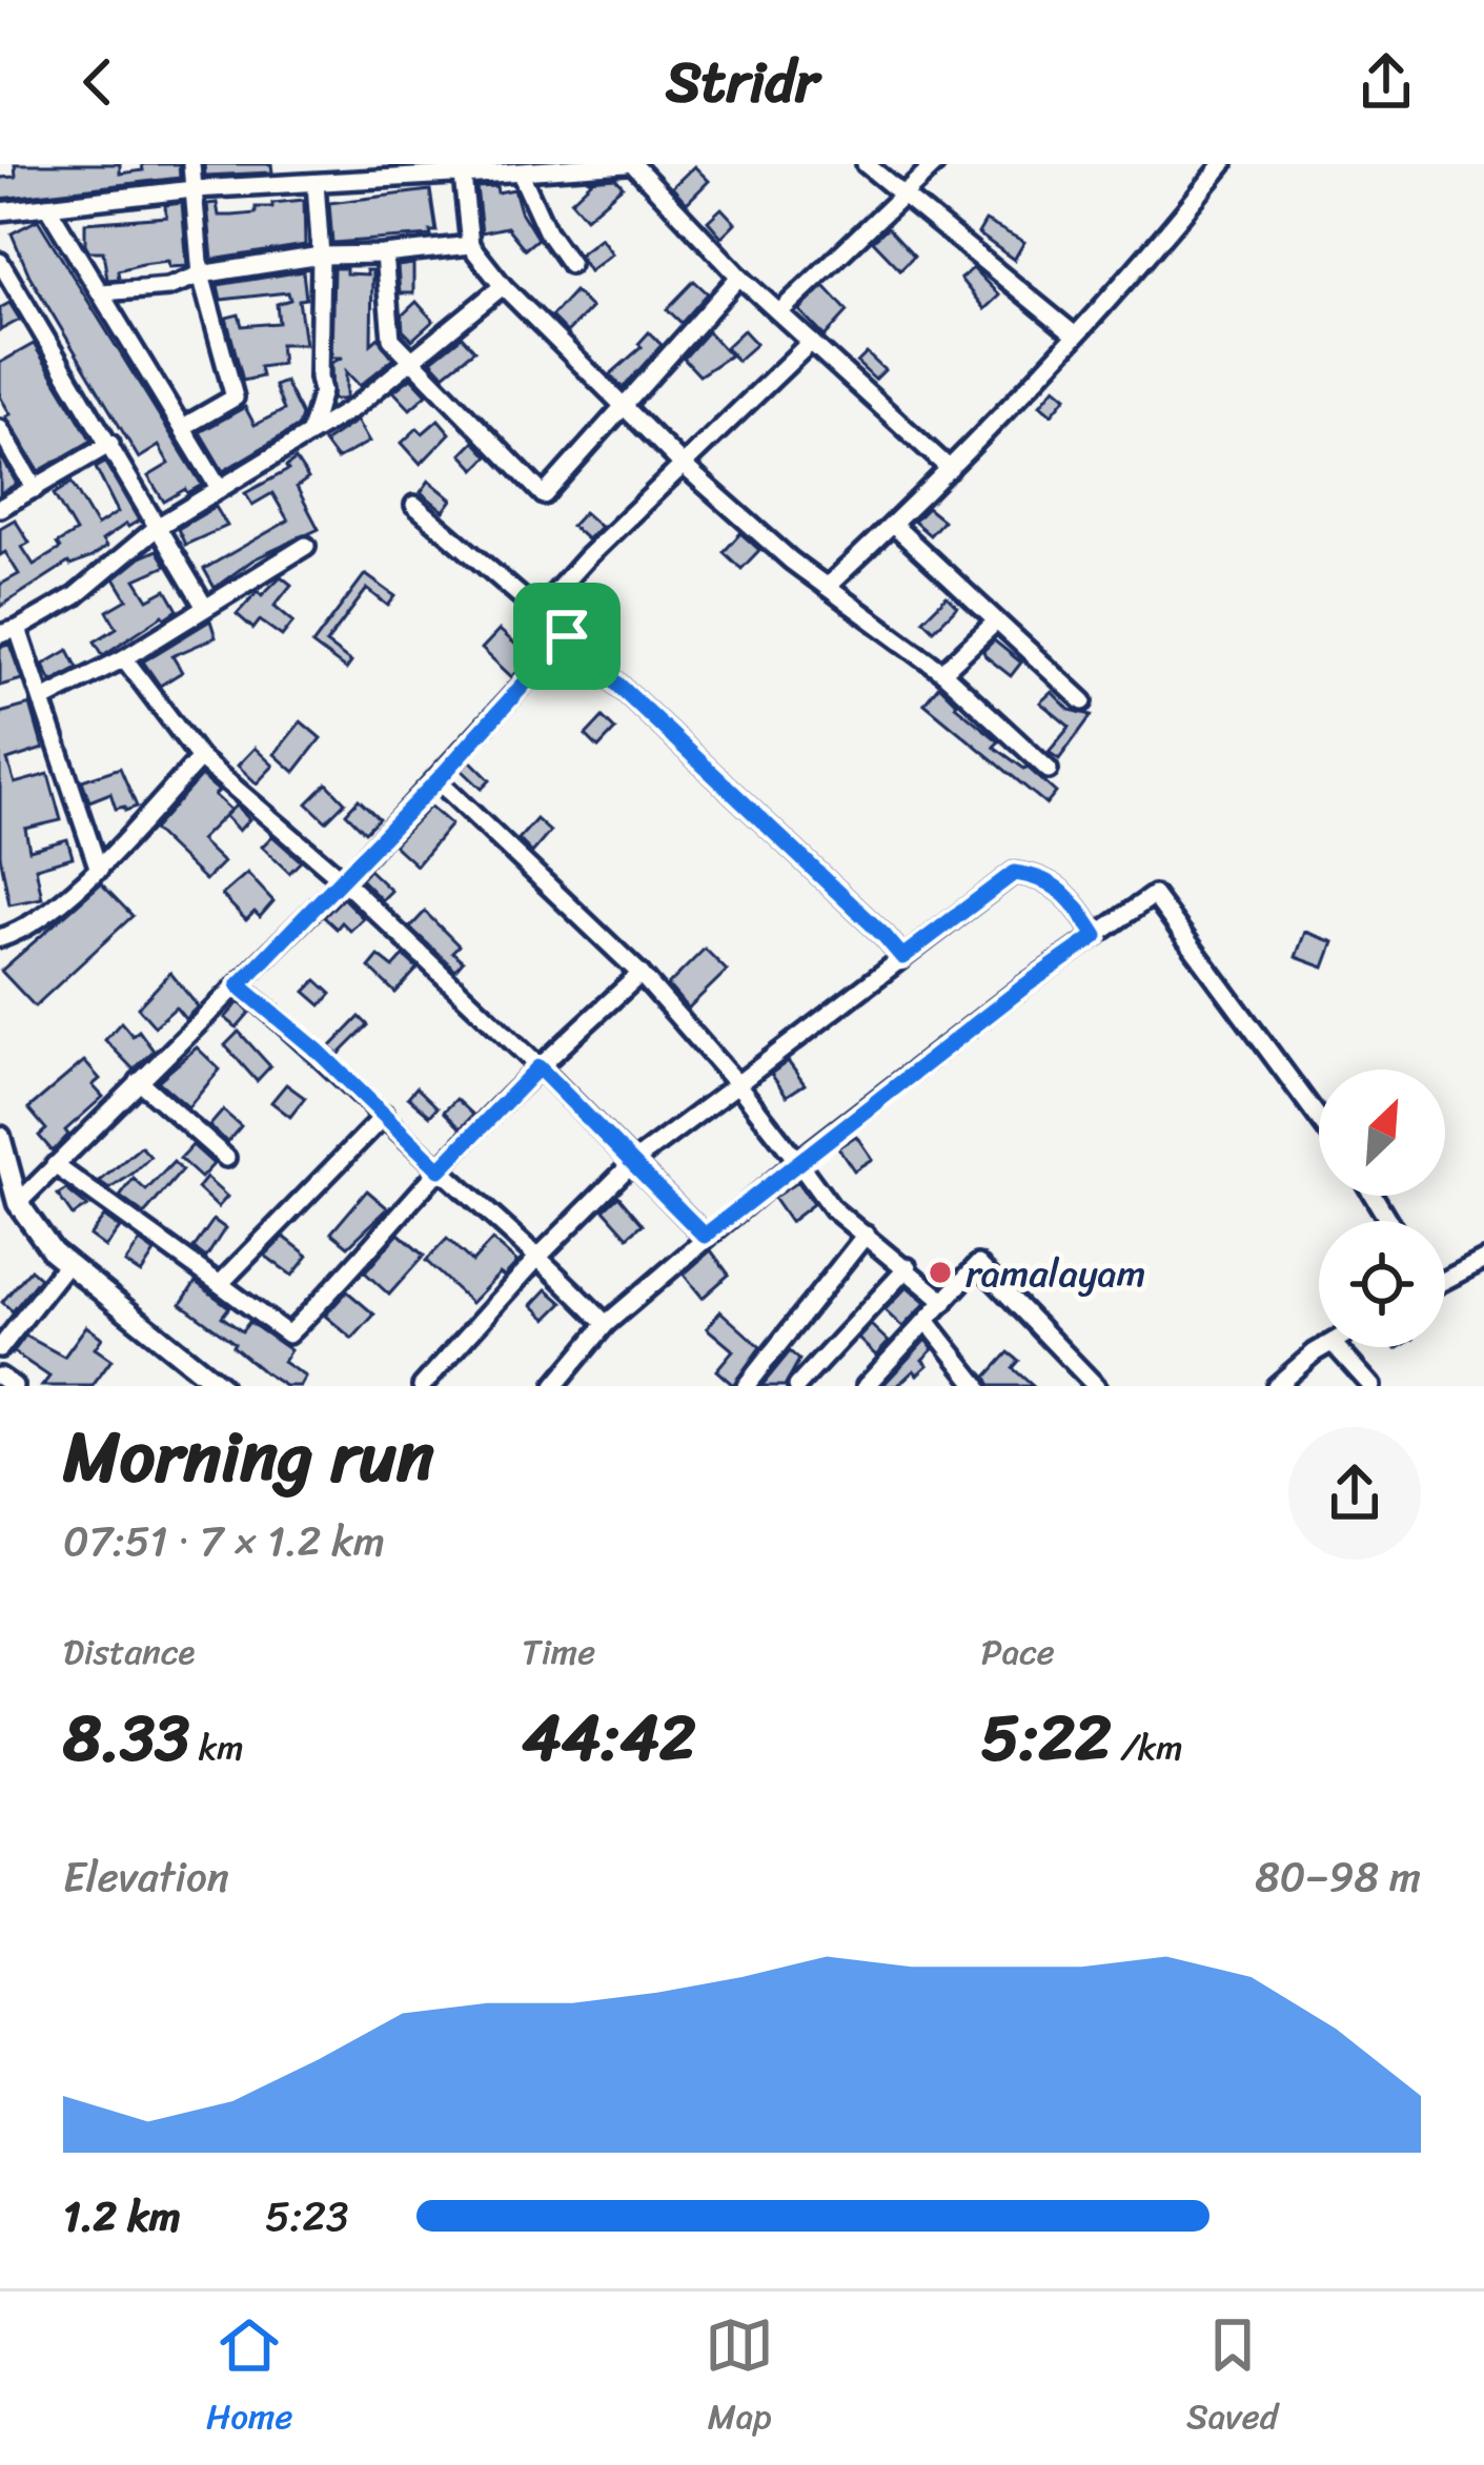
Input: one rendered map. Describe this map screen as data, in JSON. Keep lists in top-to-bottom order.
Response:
{
  "places": ["ramalayam"],
  "north": "top right",
  "page": {
    "header": "Stridr",
    "heading": ["Morning run", "07:51 · 7 × 1.2 km"],
    "stats": [
      ["Distance", "8.33 km"],
      ["Time", "44:42"],
      ["Pace", "5:22 /km"]
    ],
    "chart": ["Elevation", "80–98 m"],
    "list": [
      {
        "name": "1.2 km",
        "note": "5:23"
      }
    ],
    "tabs": ["Home", "Map", "Saved"]
  }
}
